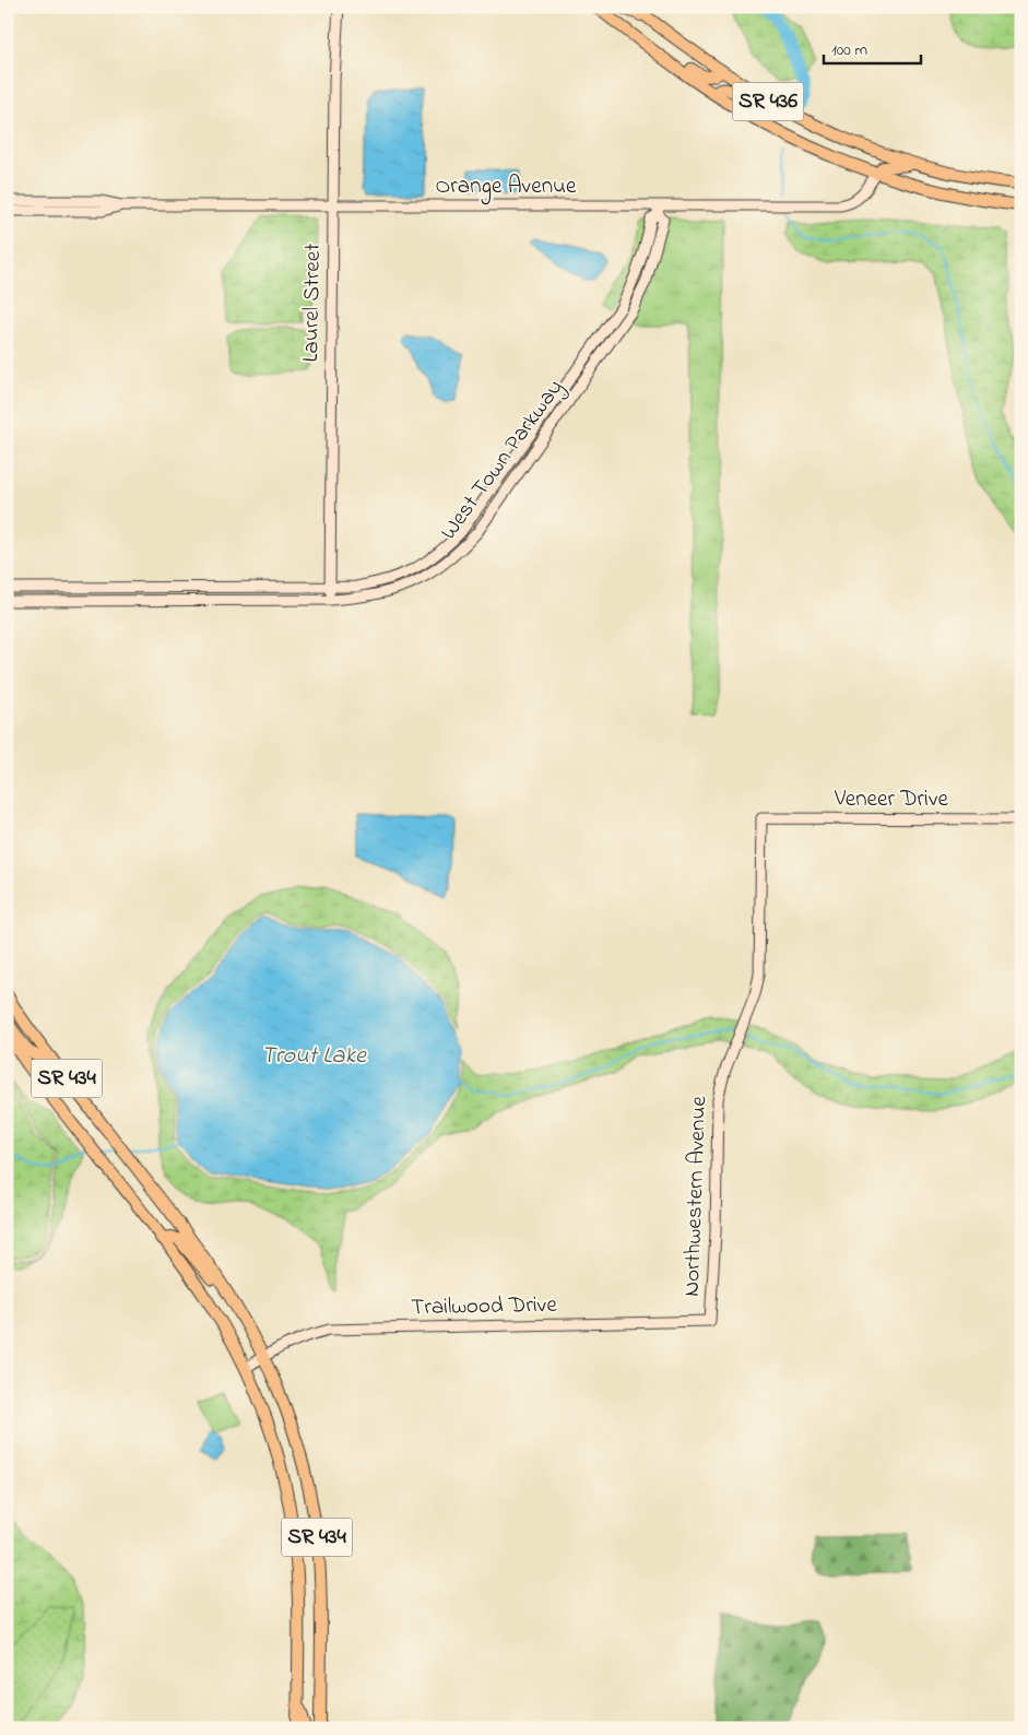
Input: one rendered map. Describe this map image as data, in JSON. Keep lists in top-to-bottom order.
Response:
{
  "streets": {
    "main road": ["SR 436", "SR 434"],
    "street": [
      "Orange Avenue",
      "Laurel Street",
      "West Town Parkway",
      "Veneer Drive",
      "Northwestern Avenue",
      "Trailwood Drive"
    ]
  },
  "crossings": [
    ["SR 436", "Orange Avenue"],
    ["Orange Avenue", "Laurel Street"],
    ["Orange Avenue", "West Town Parkway"],
    ["Laurel Street", "West Town Parkway"],
    ["Veneer Drive", "Northwestern Avenue"],
    ["SR 434", "Trailwood Drive"],
    ["Northwestern Avenue", "Trailwood Drive"]
  ],
  "water": ["Trout Lake"],
  "scale_bar": "100 m"
}
